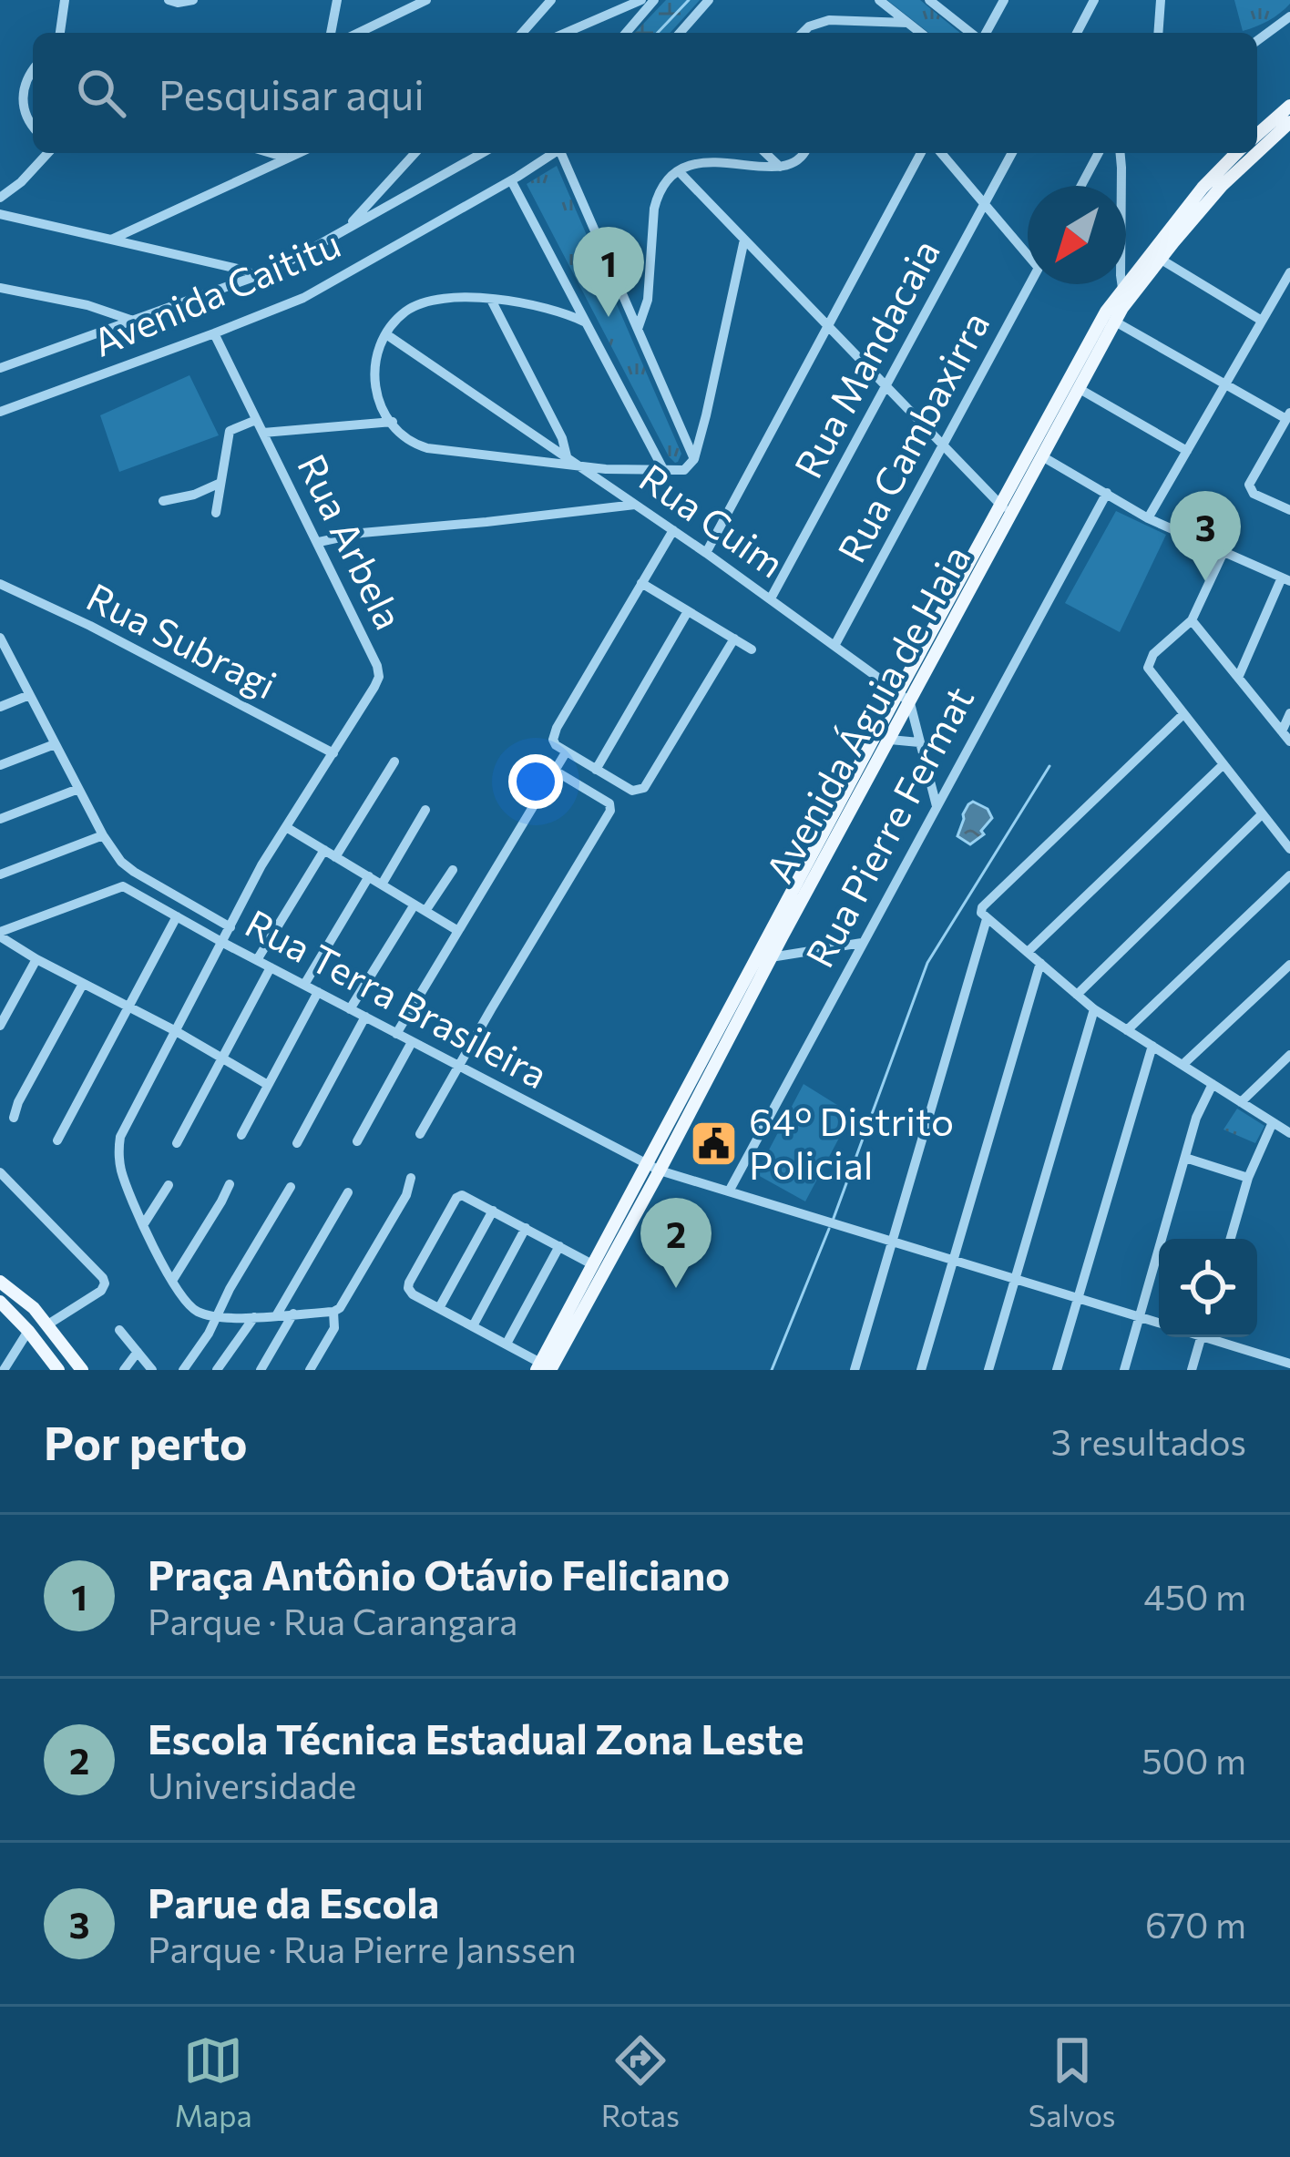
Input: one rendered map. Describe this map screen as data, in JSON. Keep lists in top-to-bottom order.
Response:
{
  "streets": {
    "main road": ["Avenida Águia de Haia"],
    "street": [
      "Avenida Caititu",
      "Rua Mandacaia",
      "Rua Cambaxirra",
      "Rua Cuim",
      "Rua Arbela",
      "Rua Subragi",
      "Rua Pierre Fermat",
      "Rua Terra Brasileira"
    ]
  },
  "crossings": [
    ["Avenida Caititu", "Rua Arbela"],
    ["Rua Mandacaia", "Rua Cuim"],
    ["Rua Cambaxirra", "Rua Cuim"],
    ["Rua Cuim", "Avenida Águia de Haia"],
    ["Rua Arbela", "Rua Subragi"],
    ["Rua Arbela", "Rua Terra Brasileira"],
    ["Avenida Águia de Haia", "Rua Terra Brasileira"],
    ["Rua Pierre Fermat", "Rua Terra Brasileira"]
  ],
  "places": {
    "public building": ["64º Distrito Policial"]
  },
  "north": "bottom left",
  "page": {
    "search": "Pesquisar aqui",
    "pins": ["1", "3", "2"],
    "heading": ["Por perto", "3 resultados"],
    "list": [
      {
        "mark": "1",
        "name": "Praça Antônio Otávio Feliciano",
        "note": "Parque · Rua Carangara",
        "value": "450 m"
      },
      {
        "mark": "2",
        "name": "Escola Técnica Estadual Zona Leste",
        "note": "Universidade",
        "value": "500 m"
      },
      {
        "mark": "3",
        "name": "Parue da Escola",
        "note": "Parque · Rua Pierre Janssen",
        "value": "670 m"
      }
    ],
    "nav": ["Mapa", "Rotas", "Salvos"]
  }
}
